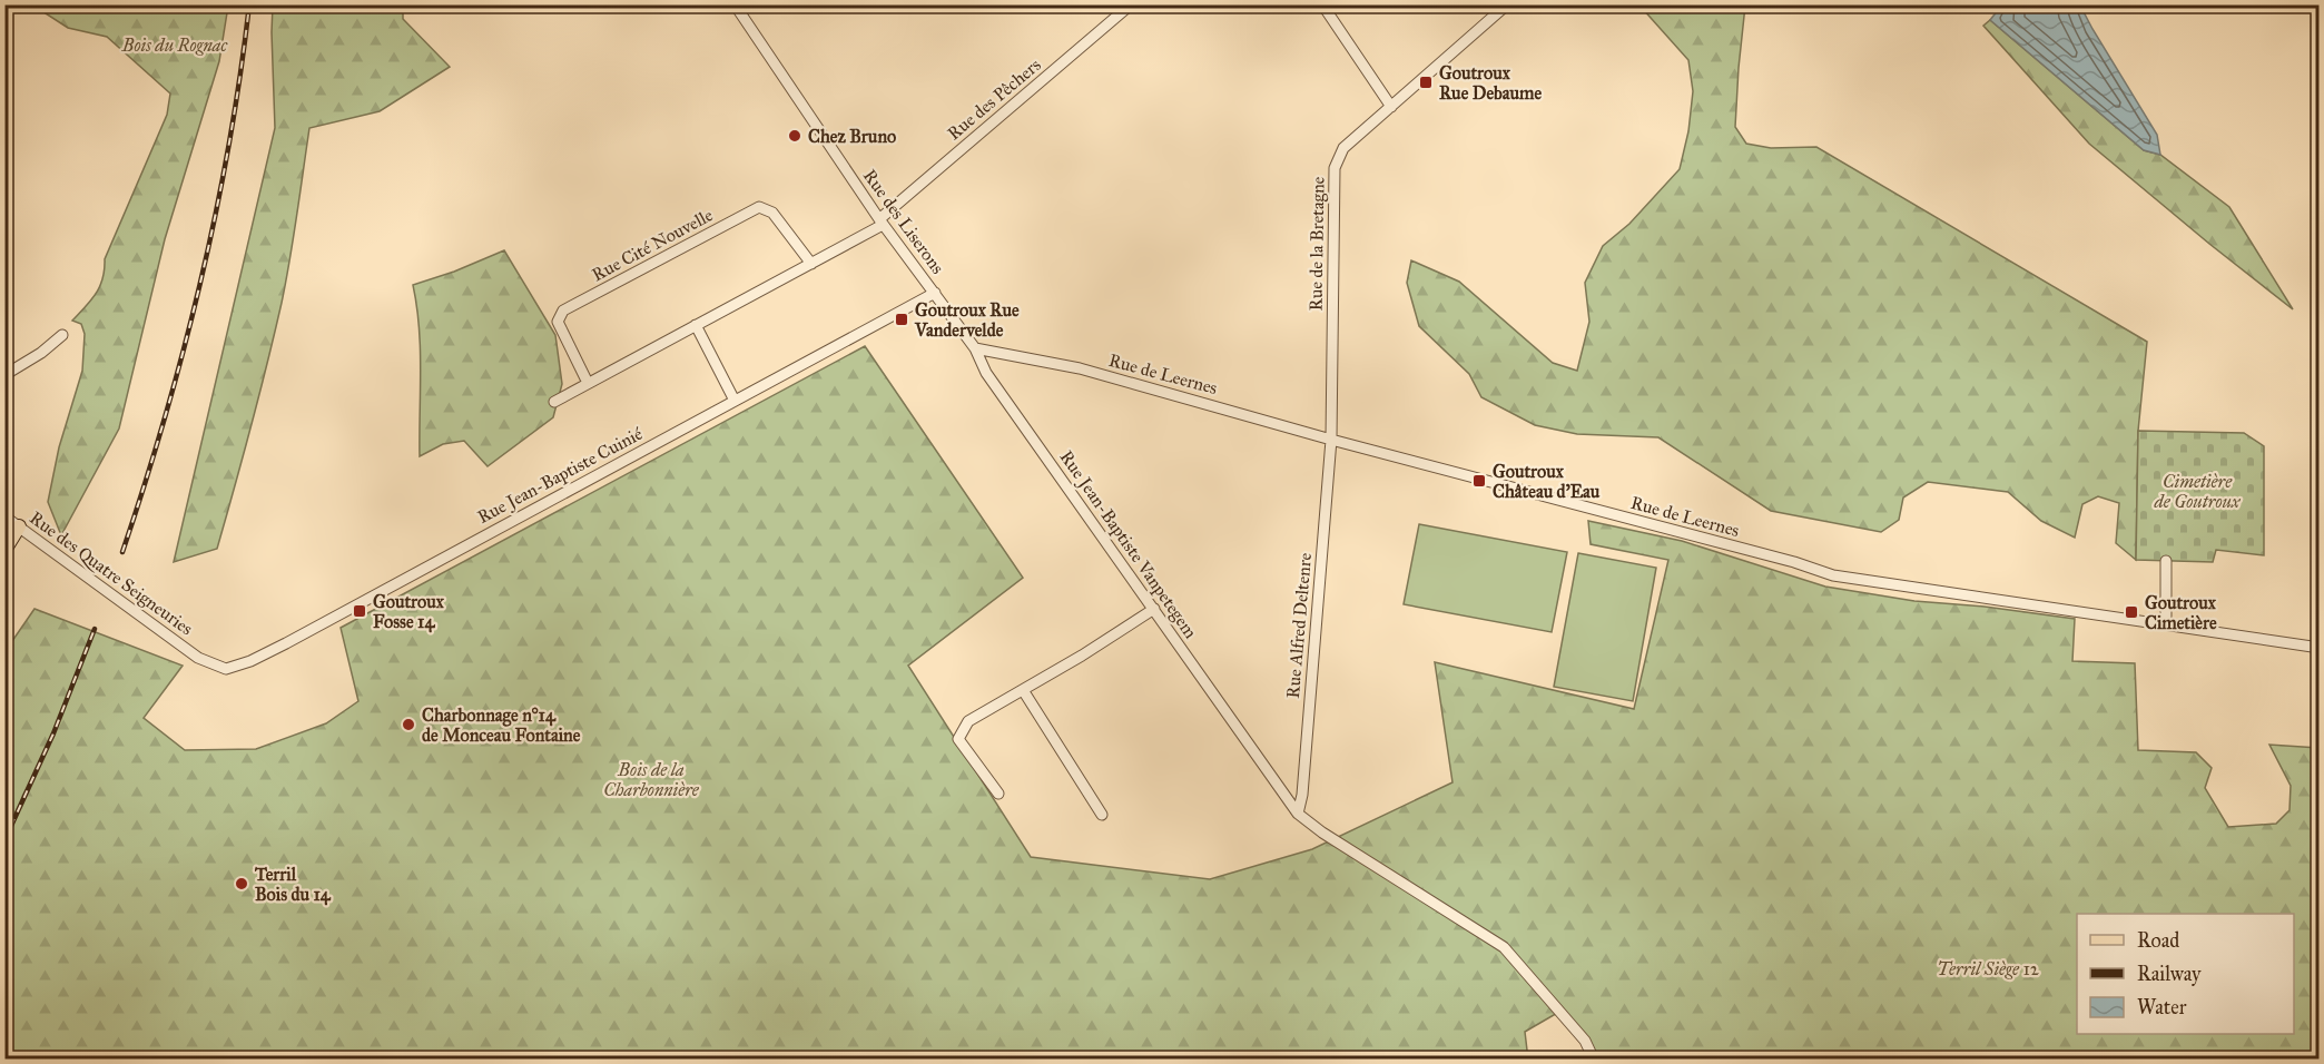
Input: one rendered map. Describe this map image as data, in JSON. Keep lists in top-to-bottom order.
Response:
{
  "streets": {
    "street": [
      "Rue des Pêchers",
      "Rue des Liserons",
      "Rue de la Bretagne",
      "Rue Cité Nouvelle",
      "Rue de Leernes",
      "Rue Jean-Baptiste Cuinié",
      "Rue Jean-Baptiste Vanpetegem",
      "Rue des Quatre Seigneuries",
      "Rue Alfred Deltenre"
    ]
  },
  "crossings": [
    ["Rue des Pêchers", "Rue des Liserons"],
    ["Rue des Liserons", "Rue Jean-Baptiste Cuinié"],
    ["Rue des Liserons", "Rue Jean-Baptiste Vanpetegem"],
    ["Rue de la Bretagne", "Rue de Leernes"],
    ["Rue de la Bretagne", "Rue Alfred Deltenre"],
    ["Rue de Leernes", "Rue Jean-Baptiste Vanpetegem"],
    ["Rue de Leernes", "Rue Alfred Deltenre"],
    ["Rue Jean-Baptiste Cuinié", "Rue Jean-Baptiste Vanpetegem"],
    ["Rue Jean-Baptiste Cuinié", "Rue des Quatre Seigneuries"],
    ["Rue Jean-Baptiste Vanpetegem", "Rue Alfred Deltenre"]
  ],
  "parks": [
    "Bois du Rognac",
    "Cimetière de Goutroux",
    "Bois de la Charbonnière",
    "Terril Siège 12"
  ],
  "places": {
    "transit": [
      "Goutroux Rue Debaume",
      "Goutroux Rue Vandervelde",
      "Goutroux Château d'Eau",
      "Goutroux Fosse 14",
      "Goutroux Cimetière"
    ],
    "other": ["Chez Bruno", "Charbonnage n°14 de Monceau Fontaine", "Terril Bois du 14"]
  },
  "legend": ["Road", "Railway", "Water"]
}
